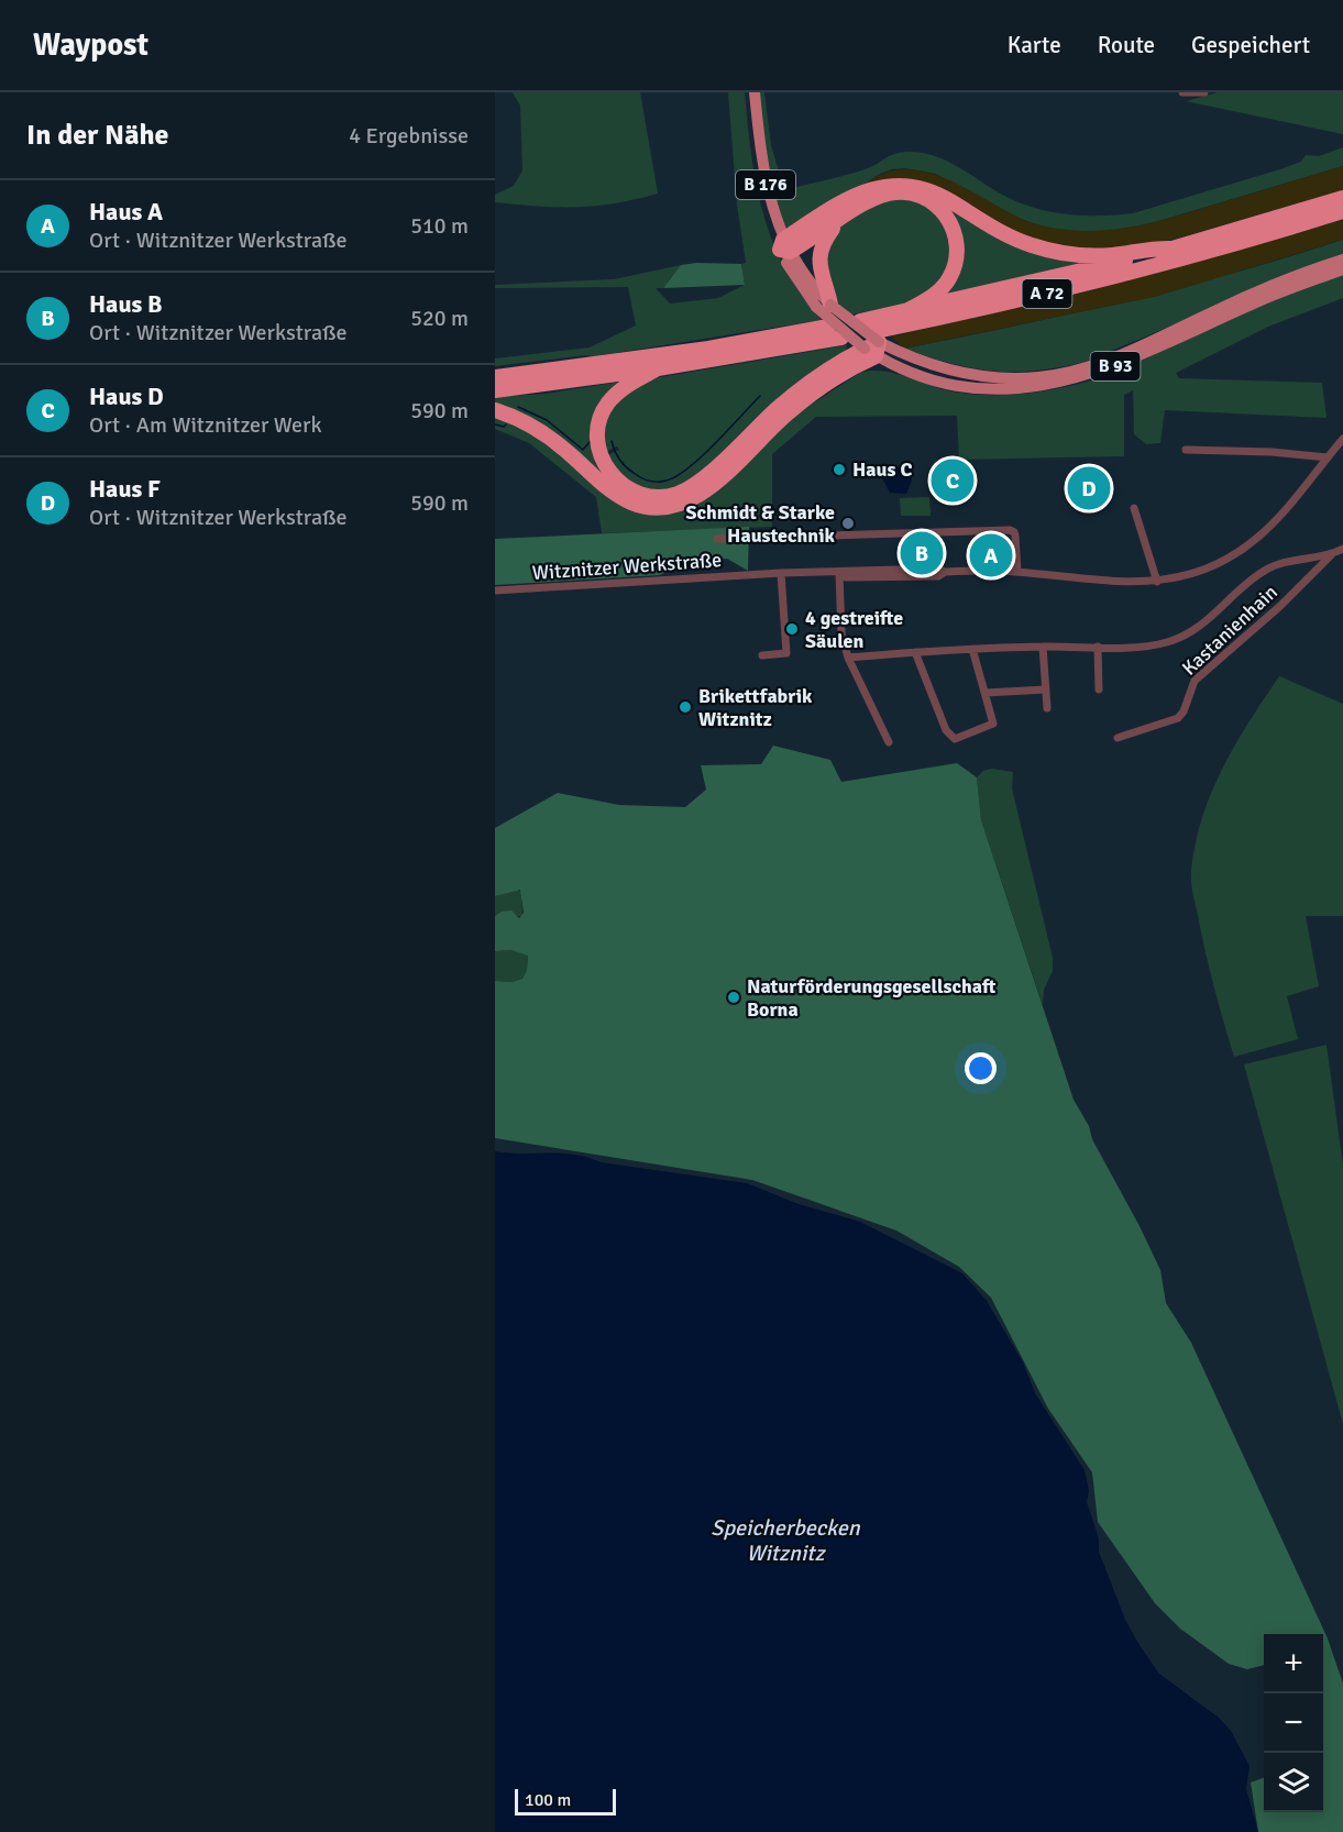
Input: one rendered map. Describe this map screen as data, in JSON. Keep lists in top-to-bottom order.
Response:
{
  "streets": {
    "highway": ["A 72"],
    "main road": ["B 176", "B 93"],
    "street": ["Witznitzer Werkstraße", "Kastanienhain"]
  },
  "crossings": [
    ["B 176", "B 93"],
    ["A 72", "B 93"]
  ],
  "water": ["Speicherbecken Witznitz"],
  "places": [
    "Haus C",
    "Schmidt & Starke Haustechnik",
    "4 gestreifte Säulen",
    "Brikettfabrik Witznitz",
    "Naturförderungsgesellschaft Borna"
  ],
  "scale_bar": "100 m",
  "page": {
    "header": "Waypost",
    "nav": ["Karte", "Route", "Gespeichert"],
    "heading": ["In der Nähe", "4 Ergebnisse"],
    "list": [
      {
        "mark": "A",
        "name": "Haus A",
        "note": "Ort · Witznitzer Werkstraße",
        "value": "510 m"
      },
      {
        "mark": "B",
        "name": "Haus B",
        "note": "Ort · Witznitzer Werkstraße",
        "value": "520 m"
      },
      {
        "mark": "C",
        "name": "Haus D",
        "note": "Ort · Am Witznitzer Werk",
        "value": "590 m"
      },
      {
        "mark": "D",
        "name": "Haus F",
        "note": "Ort · Witznitzer Werkstraße",
        "value": "590 m"
      }
    ],
    "pins": [
      "C",
      "D",
      "B",
      "A"
    ],
    "map_buttons": ["+", "−"],
    "scale": "100 m"
  }
}
